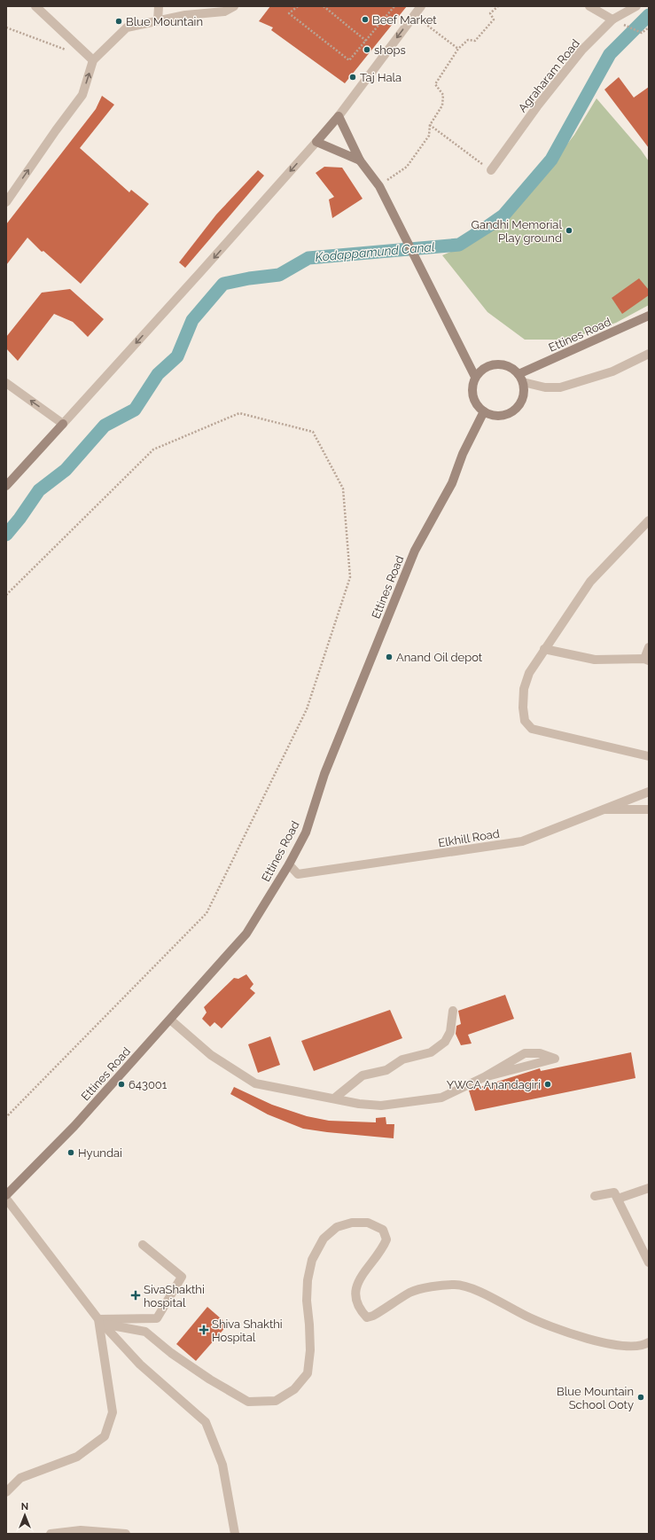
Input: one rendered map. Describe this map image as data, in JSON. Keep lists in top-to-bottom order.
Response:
{
  "streets": {
    "main road": ["Ettines Road"],
    "street": ["Agraharam Road", "Elkhill Road"]
  },
  "crossings": [
    ["Ettines Road", "Elkhill Road"]
  ],
  "water": ["Kodappamund Canal"],
  "places": {
    "other": [
      "Beef Market",
      "Blue Mountain",
      "shops",
      "Taj Hala",
      "Gandhi Memorial Play ground",
      "Anand Oil depot",
      "643001",
      "YWCA Anandagiri",
      "Hyundai",
      "Blue Mountain School Ooty"
    ],
    "health": ["SivaShakthi hospital", "Shiva Shakthi Hospital"]
  },
  "north": "top"
}
